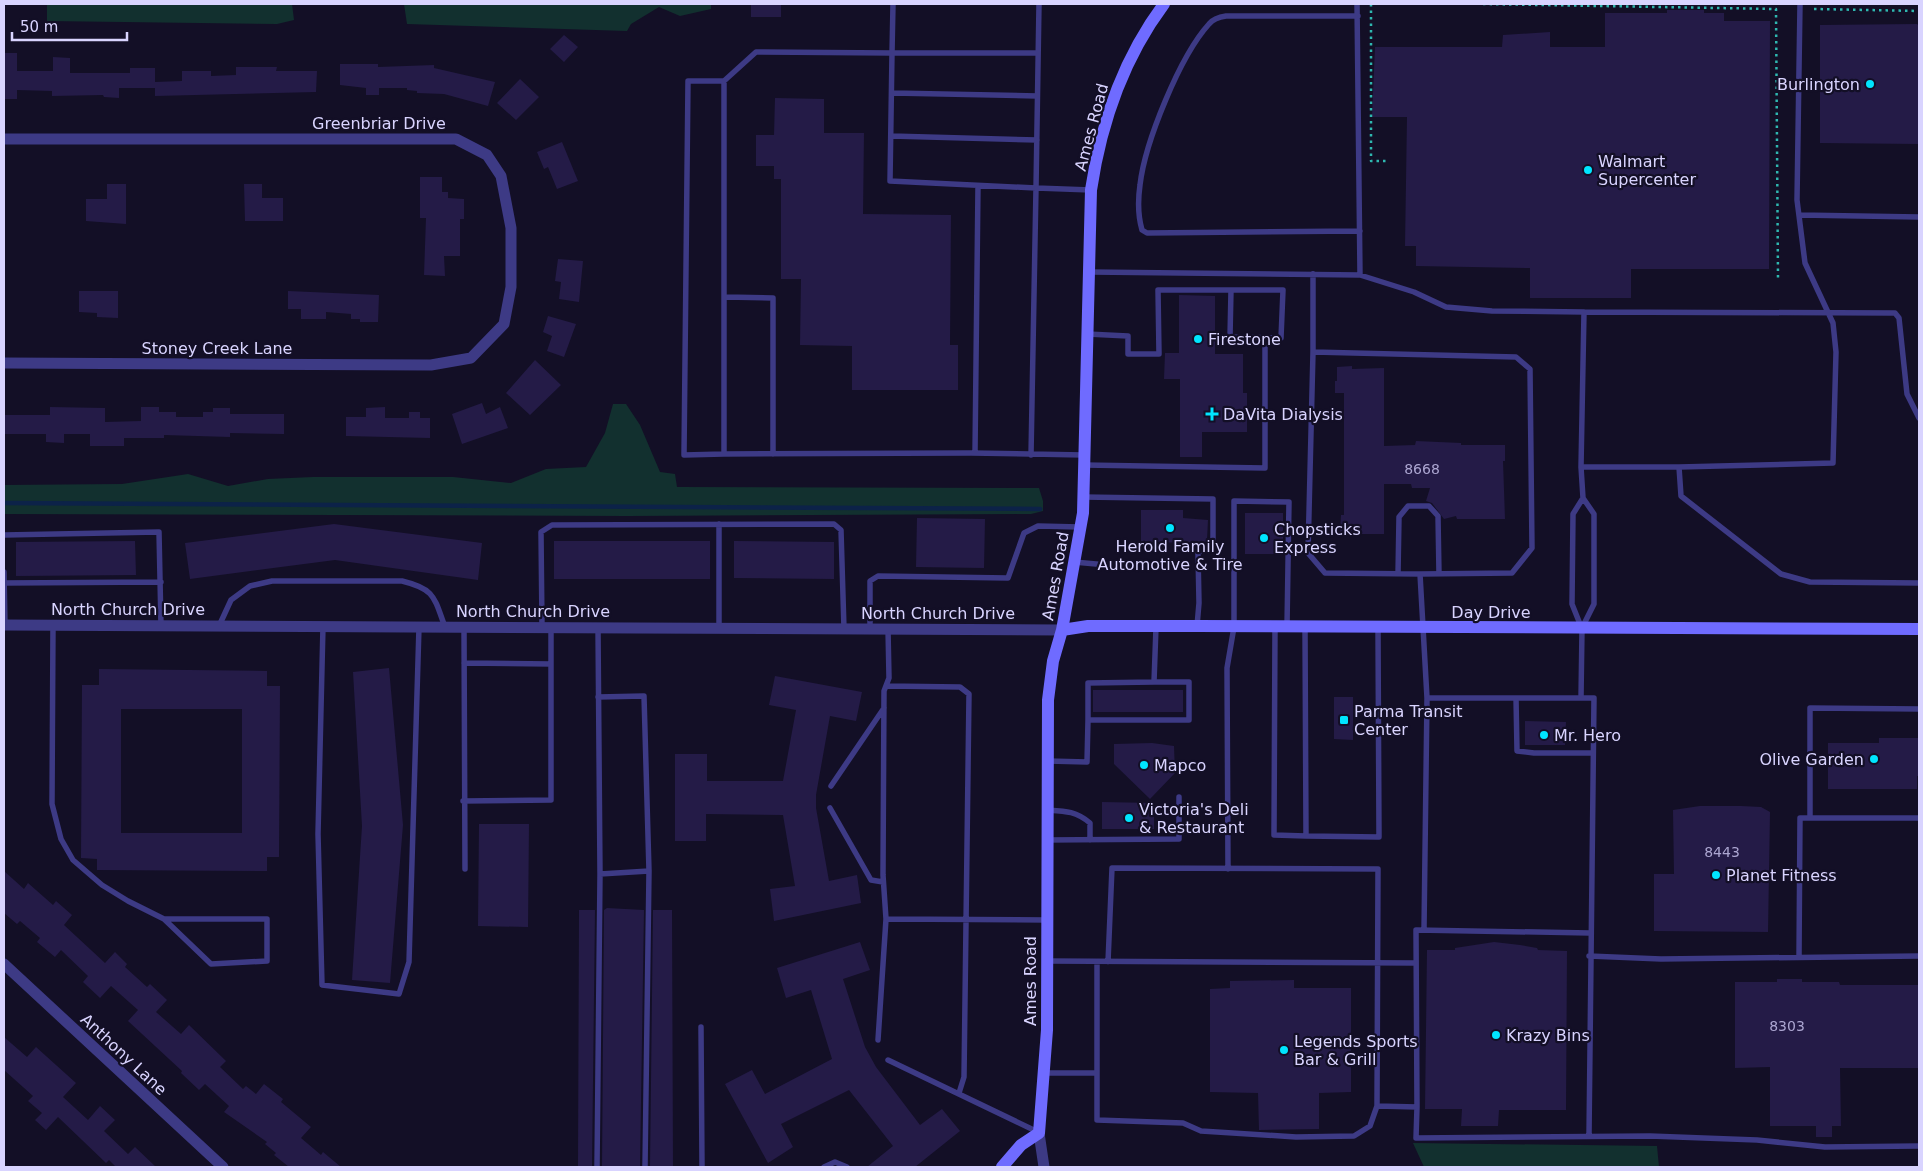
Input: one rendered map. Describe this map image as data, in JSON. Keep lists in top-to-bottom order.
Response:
{
  "streets": {
    "street": [
      "Greenbriar Drive",
      "Ames Road",
      "Stoney Creek Lane",
      "North Church Drive",
      "Day Drive",
      "Anthony Lane"
    ]
  },
  "crossings": [
    ["Greenbriar Drive", "Stoney Creek Lane"],
    ["Ames Road", "North Church Drive"],
    ["Ames Road", "Day Drive"],
    ["North Church Drive", "Day Drive"]
  ],
  "places": {
    "other": [
      "Burlington",
      "Walmart Supercenter",
      "Firestone",
      "Herold Family Automotive & Tire",
      "Chopsticks Express",
      "Mr. Hero",
      "Olive Garden",
      "Mapco",
      "Victoria's Deli & Restaurant",
      "Planet Fitness",
      "Krazy Bins",
      "Legends Sports Bar & Grill"
    ],
    "health": ["DaVita Dialysis"],
    "transit": ["Parma Transit Center"]
  },
  "house_numbers": ["8668", "8443", "8303"],
  "scale_bar": "50 m"
}
